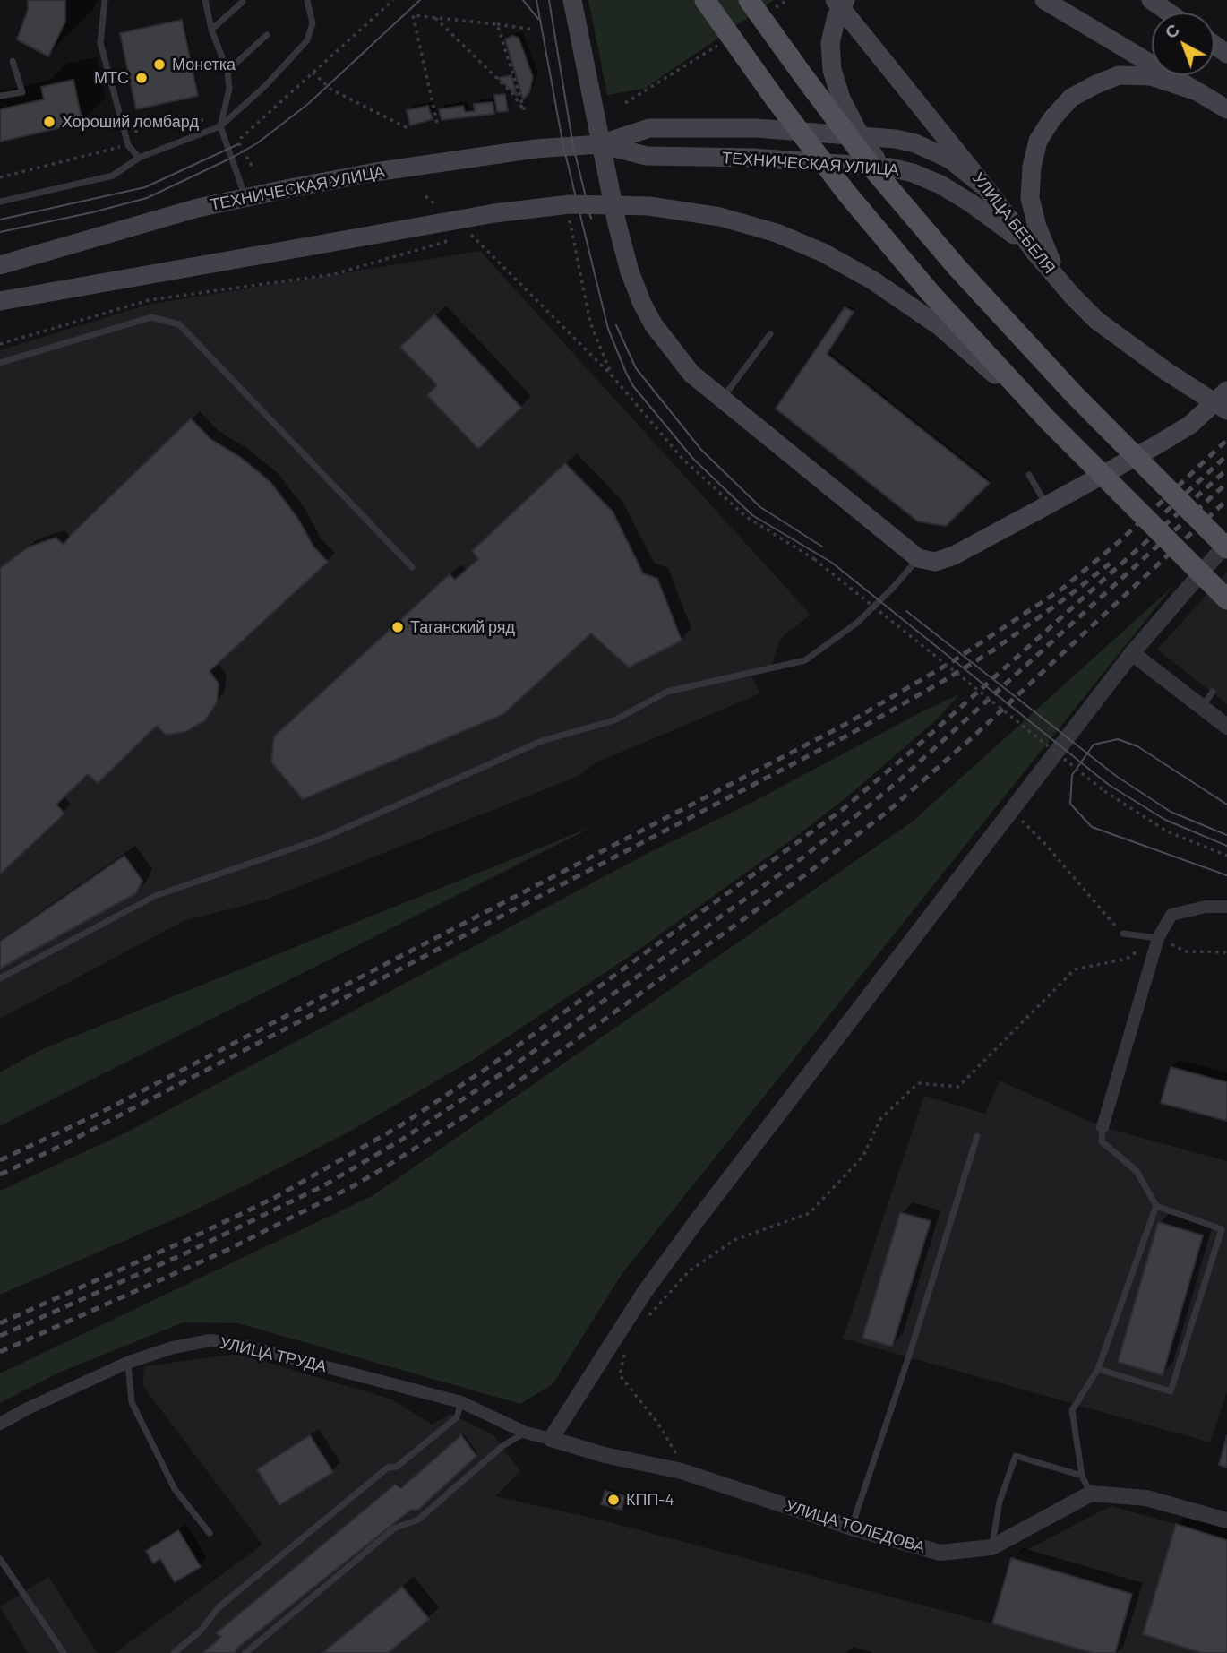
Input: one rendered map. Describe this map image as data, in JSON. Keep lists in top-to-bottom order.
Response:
{
  "streets": {
    "main road": ["ТЕХНИЧЕСКАЯ УЛИЦА", "УЛИЦА БЕБЕЛЯ"],
    "street": ["УЛИЦА ТРУДА", "УЛИЦА ТОЛЕДОВА"]
  },
  "crossings": [
    ["ТЕХНИЧЕСКАЯ УЛИЦА", "УЛИЦА БЕБЕЛЯ"],
    ["УЛИЦА ТРУДА", "УЛИЦА ТОЛЕДОВА"]
  ],
  "places": [
    "Монетка",
    "МТС",
    "Хороший ломбард",
    "Таганский ряд",
    "КПП-4"
  ],
  "north": "top left"
}
